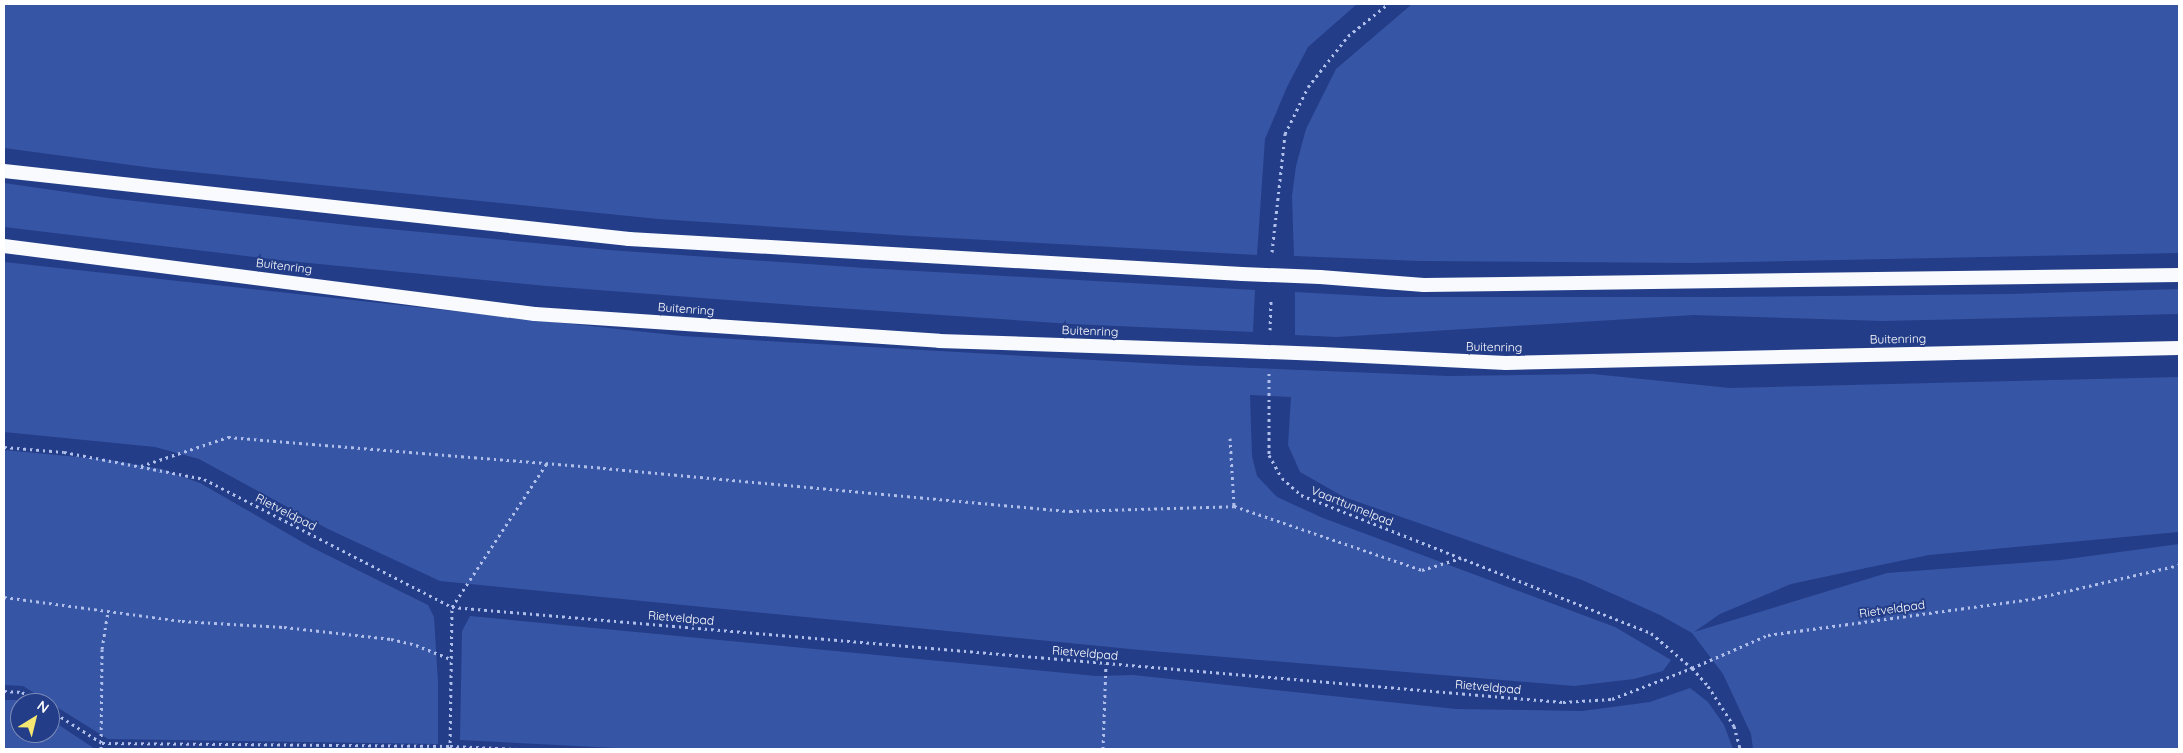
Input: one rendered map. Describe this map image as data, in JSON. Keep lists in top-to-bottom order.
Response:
{
  "streets": {
    "highway": ["Buitenring"],
    "path": ["Vaarttunnelpad", "Rietveldpad"]
  },
  "crossings": [
    ["Vaarttunnelpad", "Rietveldpad"]
  ],
  "north": "top right"
}
